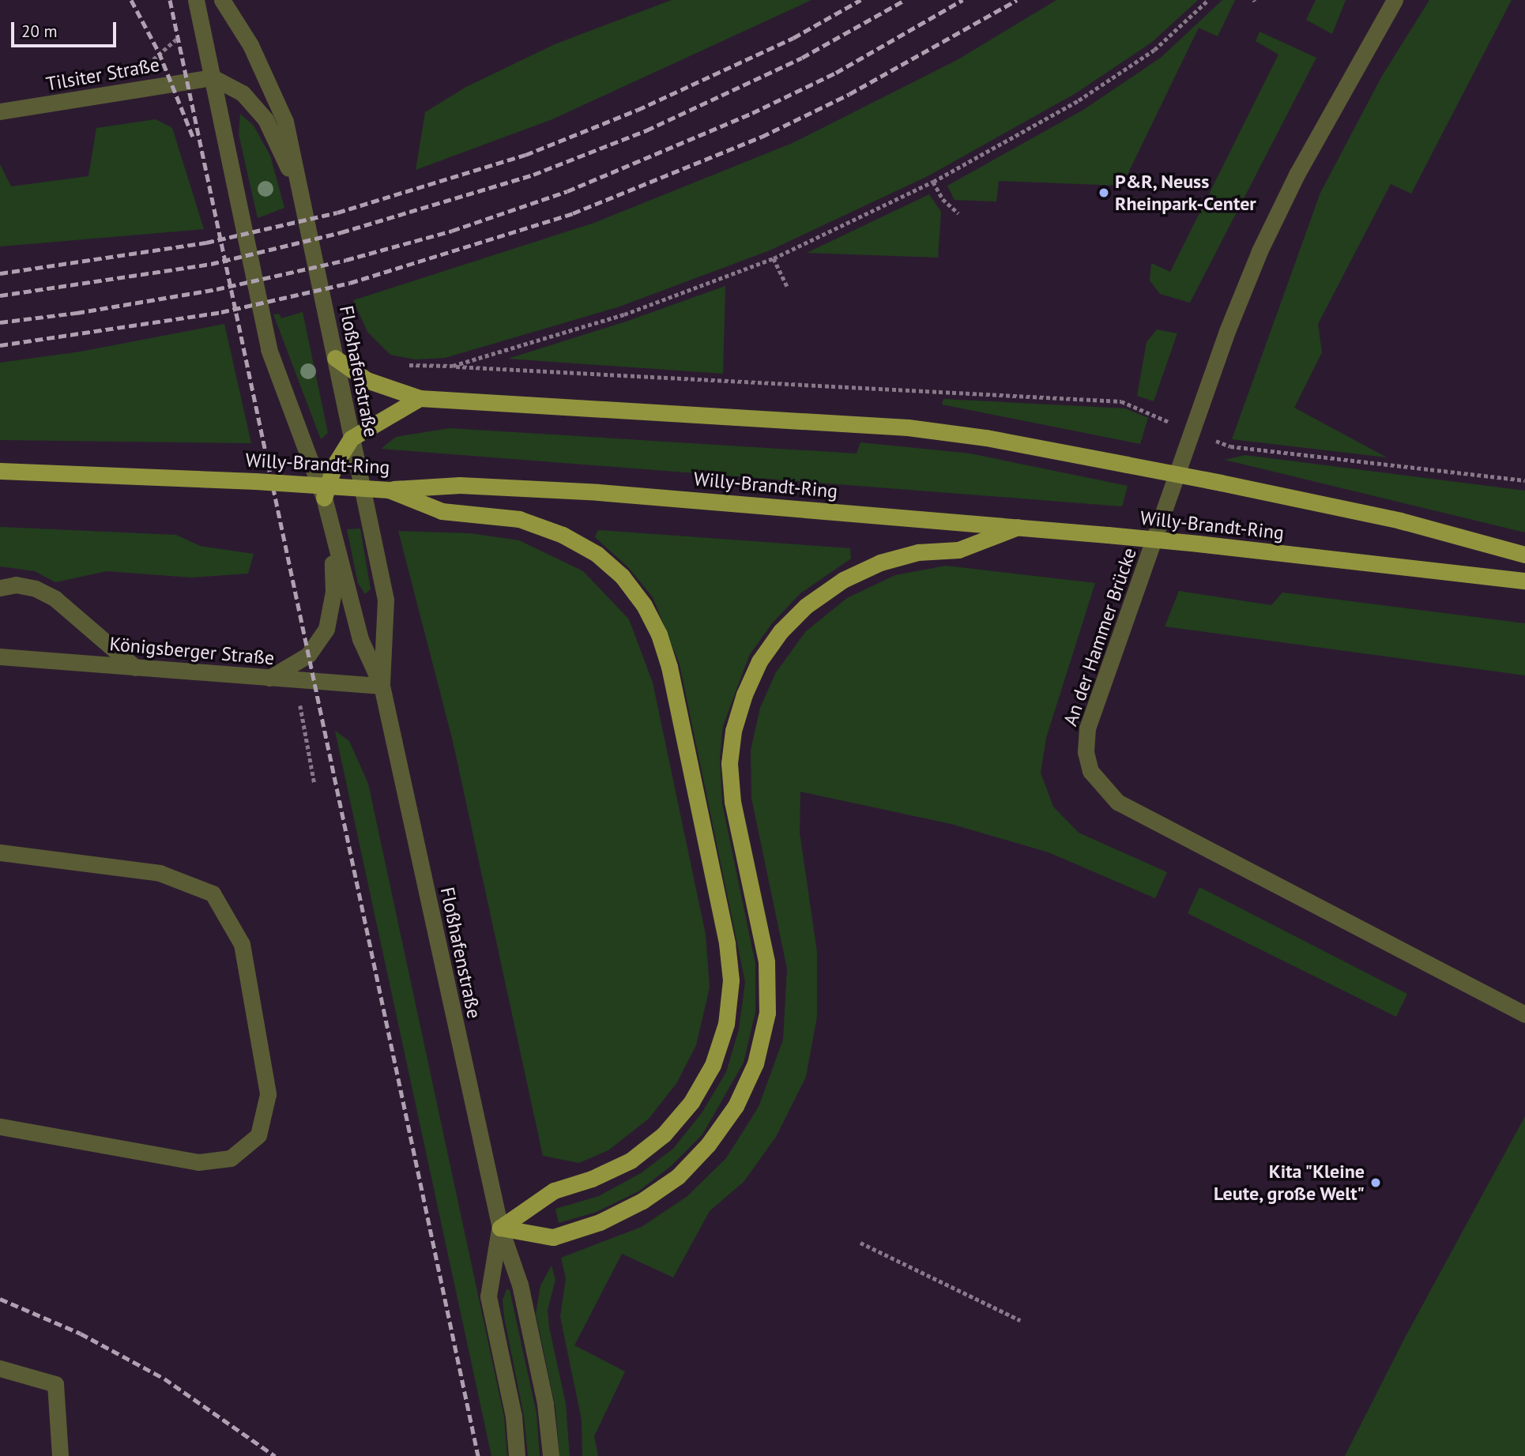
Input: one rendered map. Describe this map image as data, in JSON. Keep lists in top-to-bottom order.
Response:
{
  "streets": {
    "main road": ["Willy-Brandt-Ring"],
    "street": [
      "Tilsiter Straße",
      "Floßhafenstraße",
      "An der Hammer Brücke",
      "Königsberger Straße"
    ]
  },
  "crossings": [
    ["Tilsiter Straße", "Floßhafenstraße"],
    ["Floßhafenstraße", "Königsberger Straße"]
  ],
  "places": ["P&R, Neuss Rheinpark-Center", "Kita \"Kleine Leute, große Welt\""],
  "scale_bar": "20 m"
}
